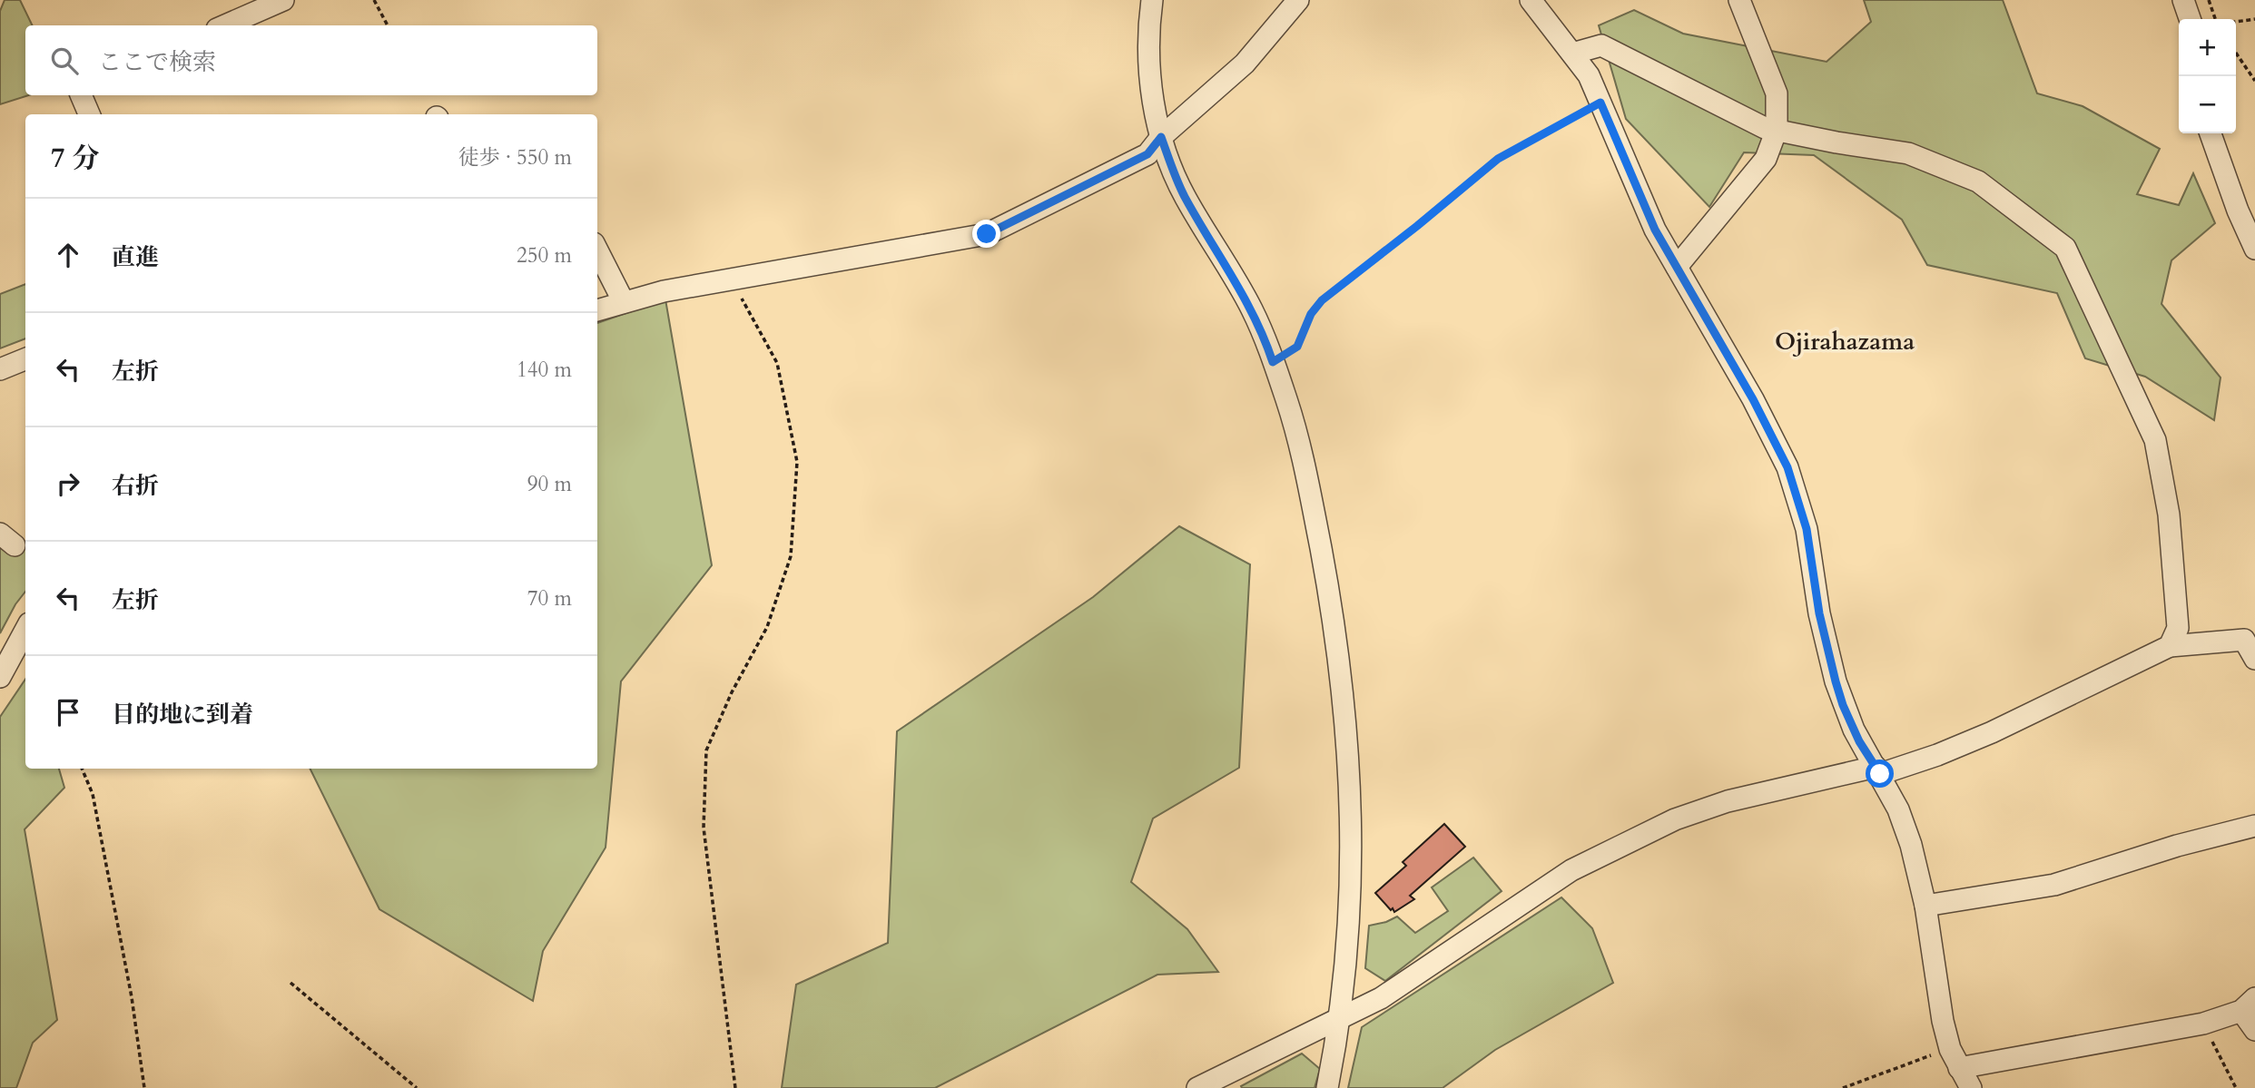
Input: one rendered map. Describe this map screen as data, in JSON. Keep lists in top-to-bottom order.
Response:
{
  "districts": ["Ojirahazama"],
  "page": {
    "map_buttons": ["+", "−"],
    "search": "ここで検索",
    "heading": ["7 分", "徒歩 · 550 m"],
    "list": [
      ["直進", "250 m"],
      ["左折", "140 m"],
      ["右折", "90 m"],
      ["左折", "70 m"],
      "目的地に到着"
    ]
  }
}
